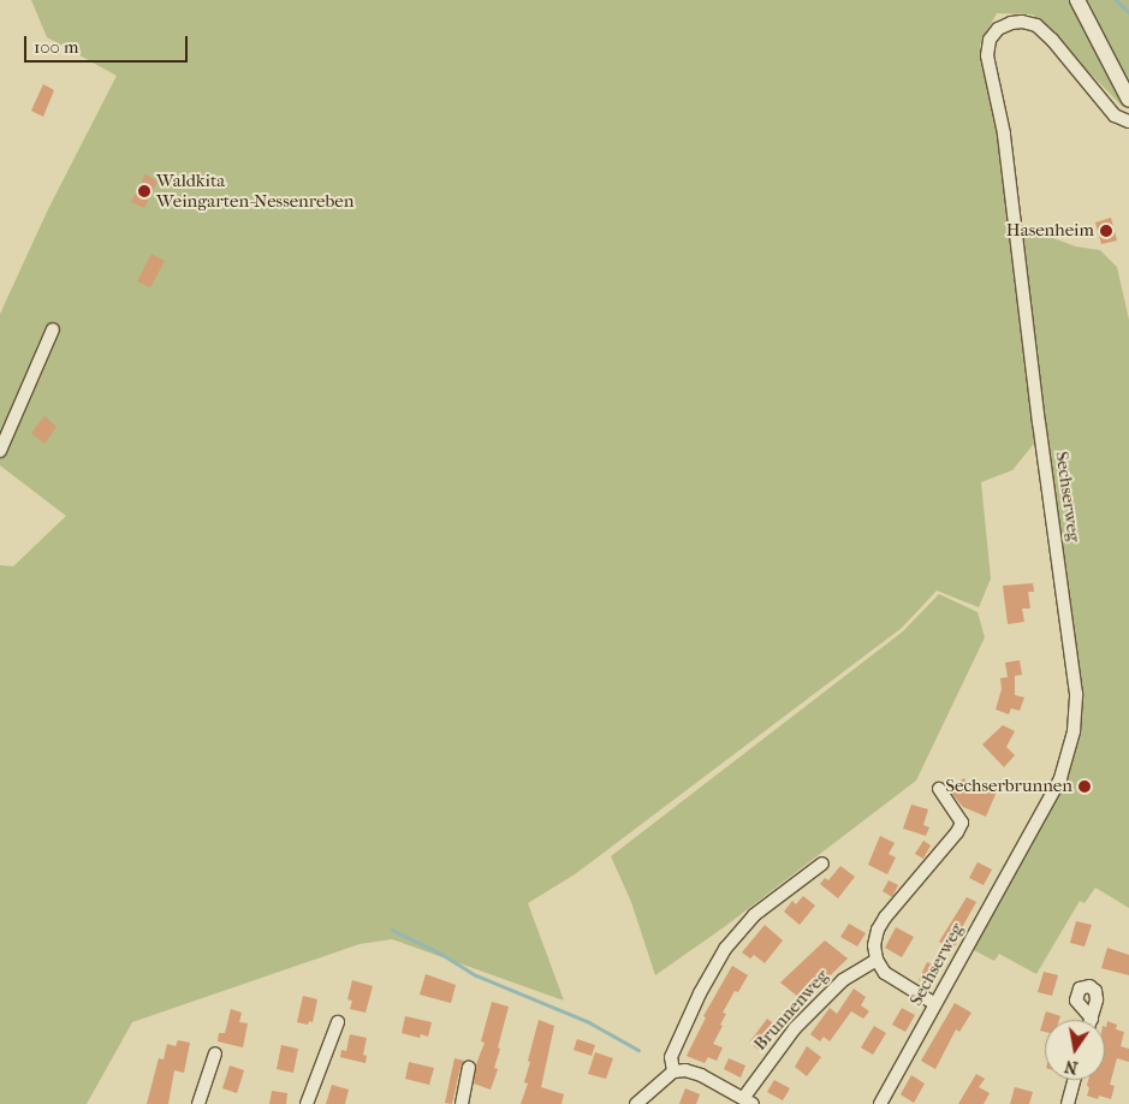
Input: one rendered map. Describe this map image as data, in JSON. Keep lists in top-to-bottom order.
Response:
{
  "streets": {
    "street": ["Sechserweg", "Brunnenweg"]
  },
  "places": ["Waldkita Weingarten-Nessenreben", "Hasenheim", "Sechserbrunnen"],
  "scale_bar": "100 m",
  "north": "bottom"
}
